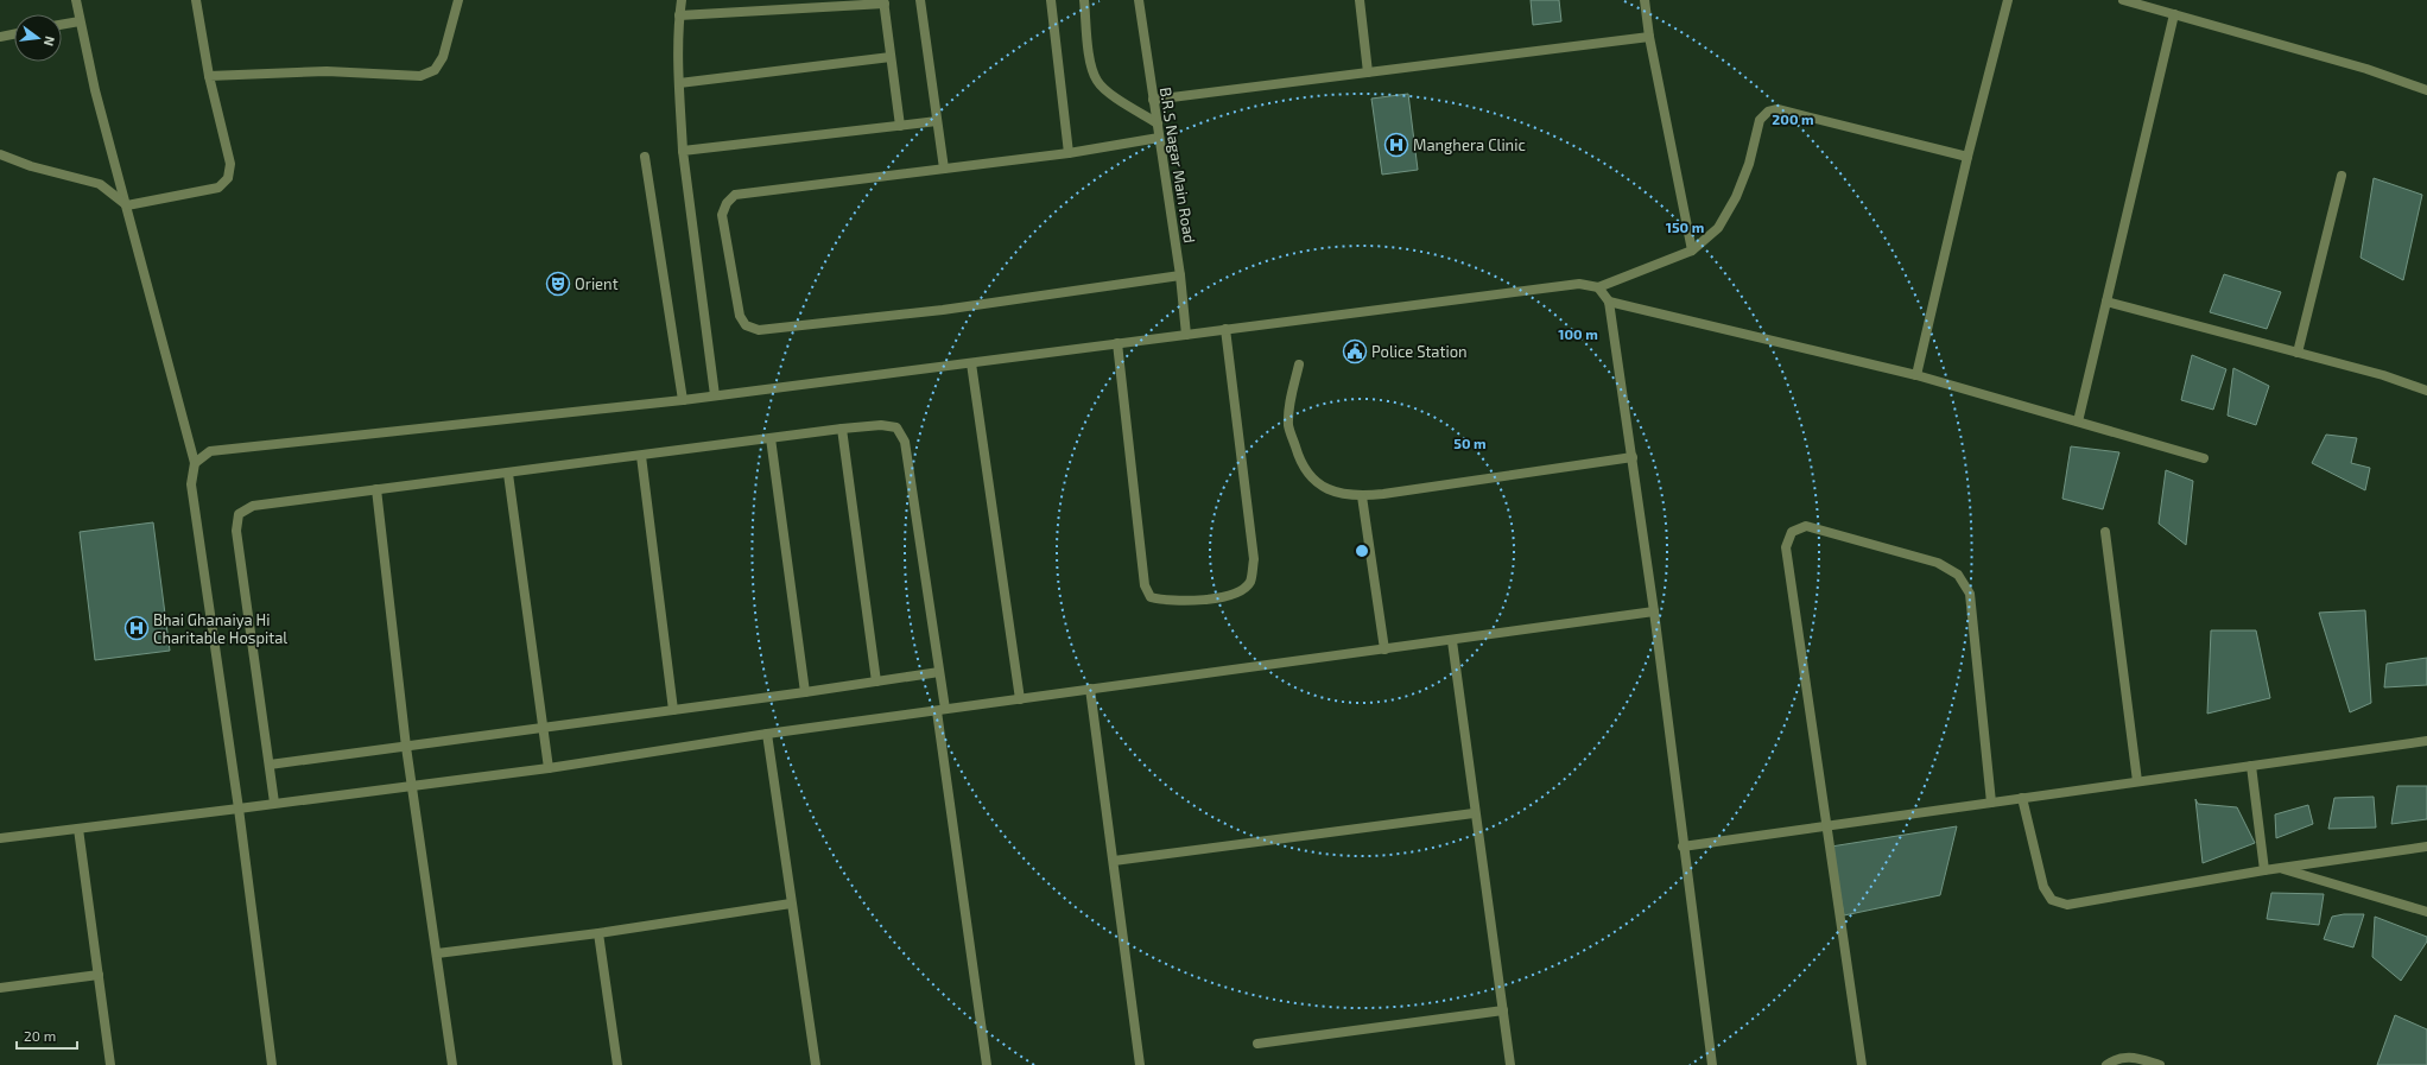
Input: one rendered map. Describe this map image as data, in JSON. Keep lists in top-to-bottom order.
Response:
{
  "streets": {
    "street": ["B.R.S Nagar Main Road"]
  },
  "places": {
    "hospital": ["Manghera Clinic", "Bhai Ghanaiya Hi Charitable Hospital"],
    "theatre": ["Orient"],
    "public building": ["Police Station"]
  },
  "scale_bar": "20 m",
  "north": "right",
  "rings": [
    "200 m",
    "150 m",
    "100 m",
    "50 m"
  ]
}
